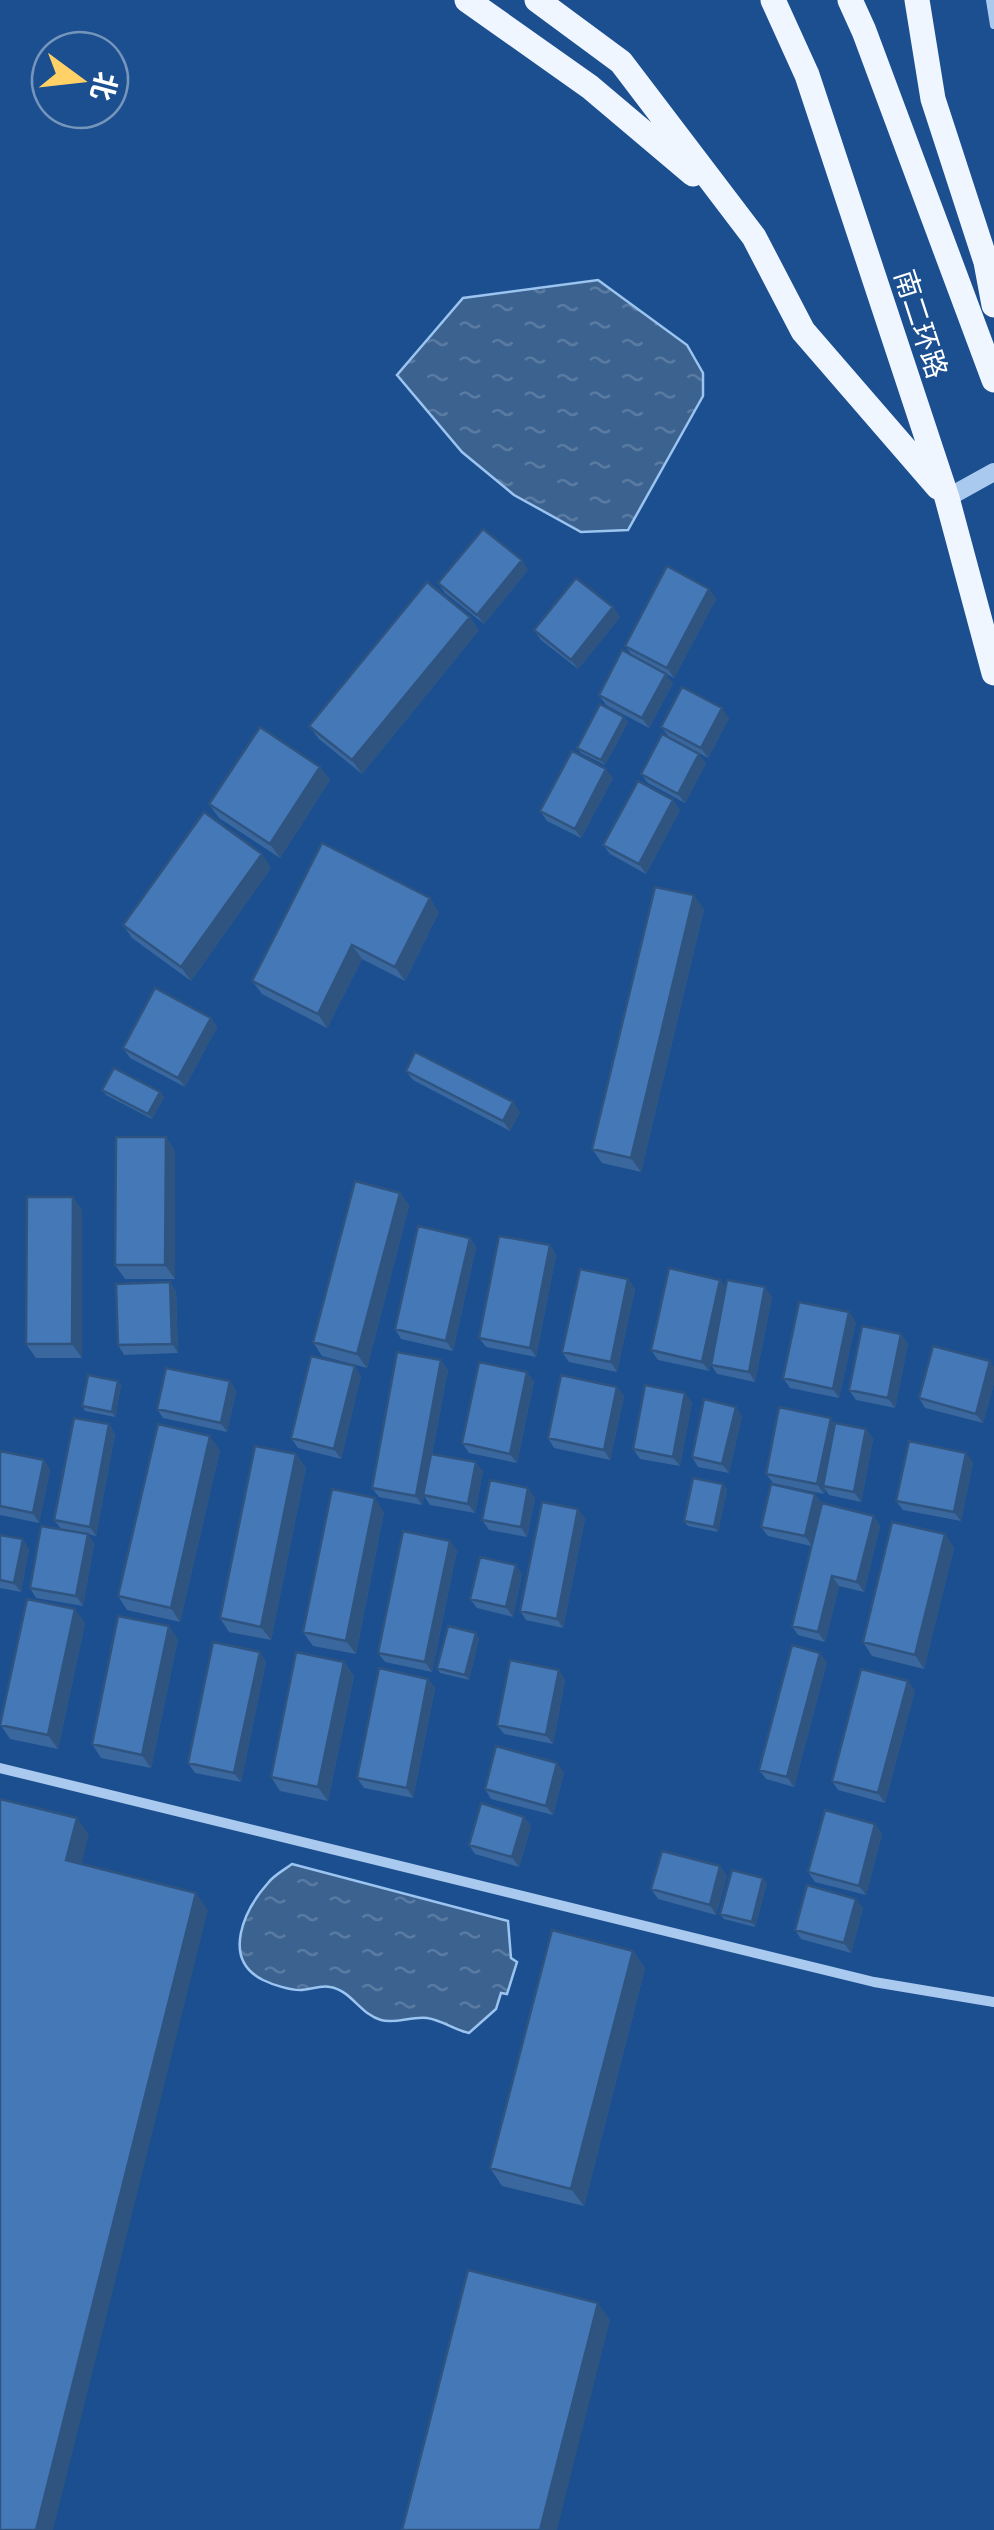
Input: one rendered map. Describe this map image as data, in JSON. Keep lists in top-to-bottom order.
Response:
{
  "streets": {
    "main road": ["南二环路"]
  },
  "north": "right"
}
